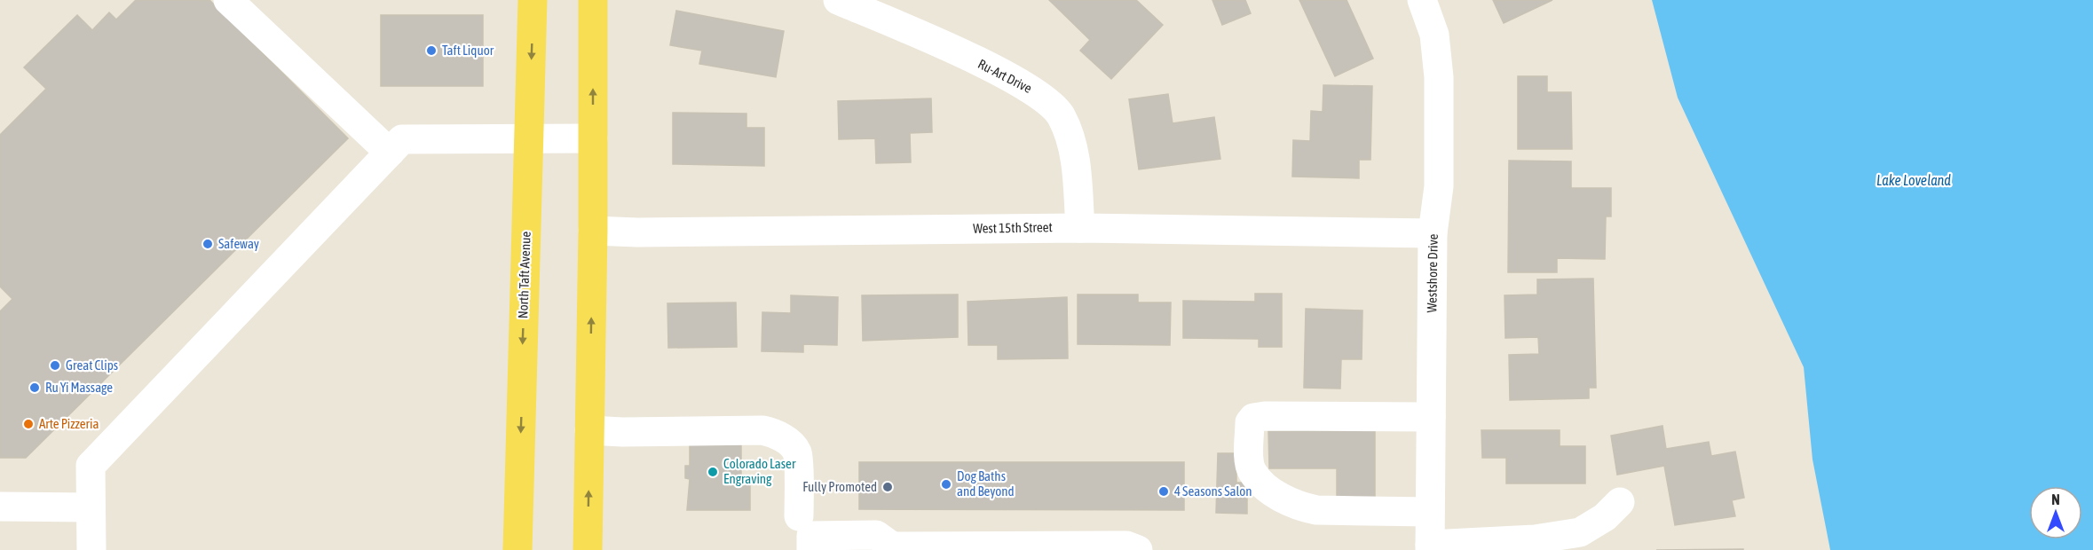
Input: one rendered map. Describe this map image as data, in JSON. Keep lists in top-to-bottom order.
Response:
{
  "streets": {
    "main road": ["North Taft Avenue"],
    "street": ["Ru-Art Drive", "West 15th Street", "Westshore Drive"]
  },
  "crossings": [
    ["Ru-Art Drive", "West 15th Street"],
    ["West 15th Street", "Westshore Drive"]
  ],
  "water": ["Lake Loveland"],
  "places": [
    "Taft Liquor",
    "Safeway",
    "Great Clips",
    "Ru Yi Massage",
    "Arte Pizzeria",
    "Colorado Laser Engraving",
    "Dog Baths and Beyond",
    "Fully Promoted",
    "4 Seasons Salon"
  ],
  "north": "top"
}
